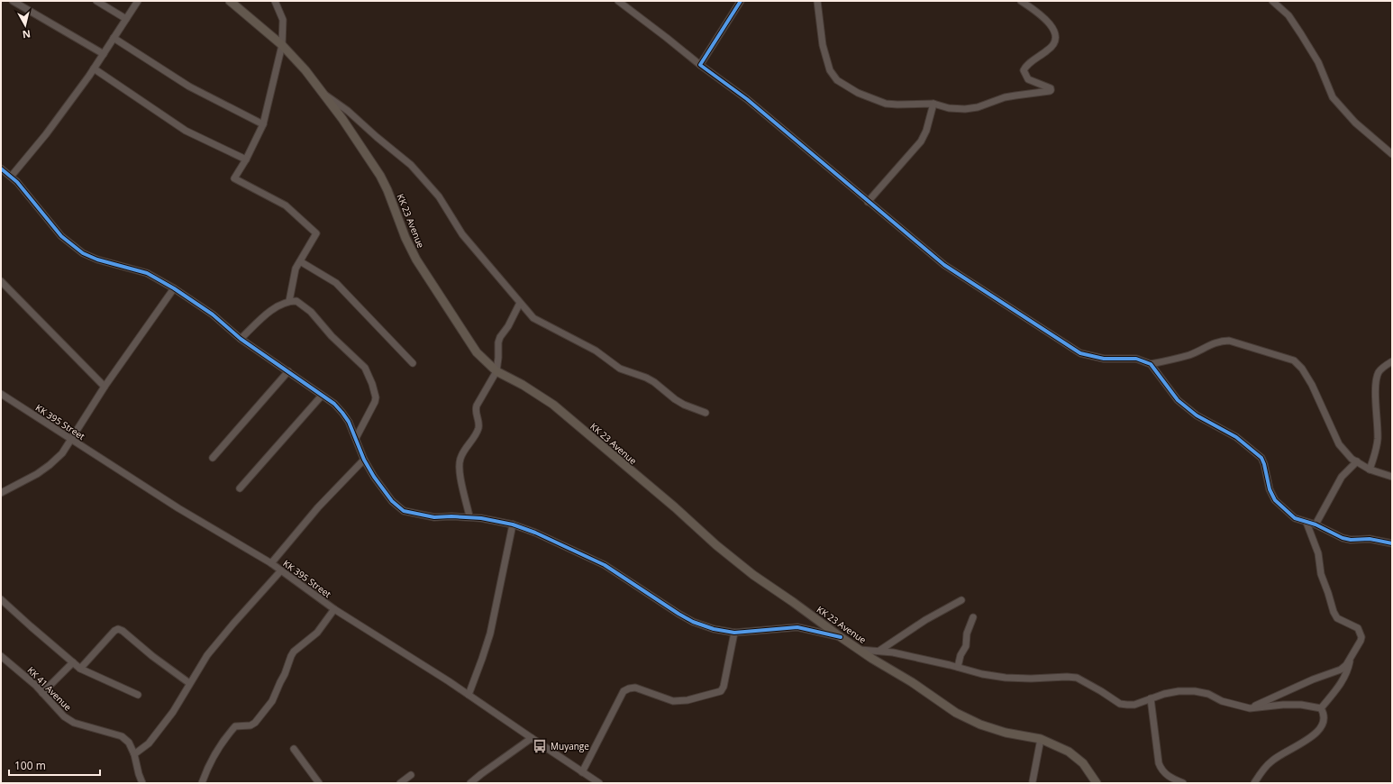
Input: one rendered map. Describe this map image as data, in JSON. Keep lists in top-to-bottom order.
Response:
{
  "streets": {
    "main road": ["KK 23 Avenue"],
    "street": ["KK 395 Street", "KK 41 Avenue"]
  },
  "places": {
    "bus stop": ["Muyange"]
  },
  "scale_bar": "100 m",
  "north": "bottom"
}
